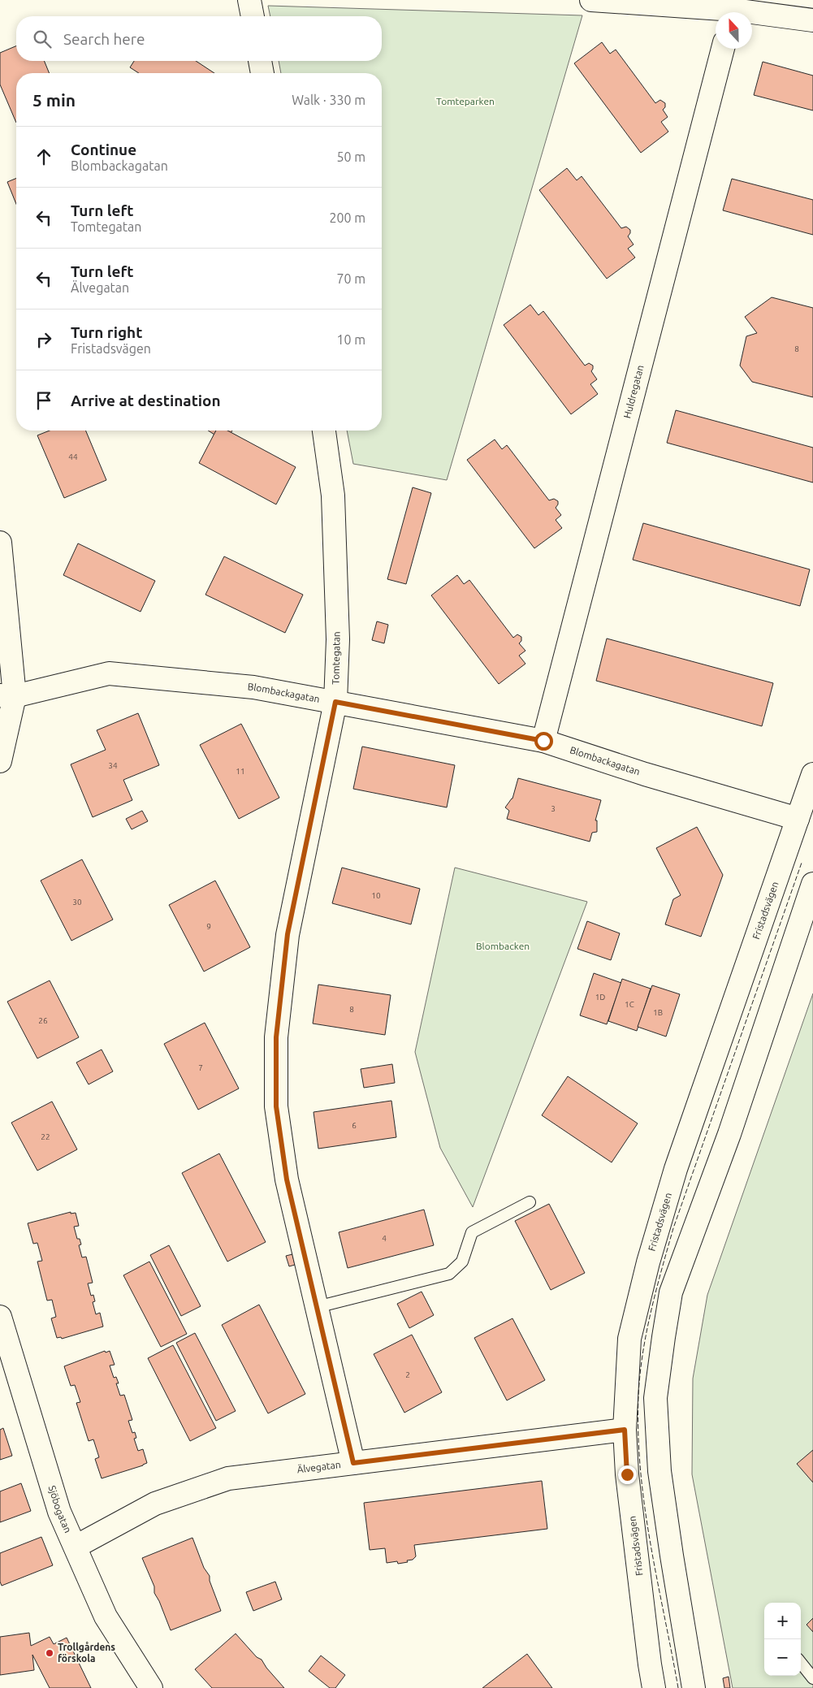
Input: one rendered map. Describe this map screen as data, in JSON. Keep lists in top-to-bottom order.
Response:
{
  "streets": {
    "street": [
      "Huldregatan",
      "Tomtegatan",
      "Blombackagatan",
      "Fristadsvägen",
      "Älvegatan",
      "Sjöbogatan"
    ]
  },
  "crossings": [
    ["Huldregatan", "Blombackagatan"],
    ["Tomtegatan", "Blombackagatan"],
    ["Tomtegatan", "Älvegatan"],
    ["Blombackagatan", "Fristadsvägen"],
    ["Fristadsvägen", "Älvegatan"],
    ["Älvegatan", "Sjöbogatan"]
  ],
  "parks": ["Tomteparken", "Blombacken"],
  "places": ["Trollgårdens förskola"],
  "house_numbers": [
    "8",
    "44",
    "34",
    "11",
    "3",
    "10",
    "30",
    "9",
    "1D",
    "1C",
    "8",
    "1B",
    "26",
    "7",
    "6",
    "22",
    "4",
    "2"
  ],
  "north": "top",
  "page": {
    "search": "Search here",
    "heading": ["5 min", "Walk · 330 m"],
    "list": [
      ["Continue", "Blombackagatan", "50 m"],
      ["Turn left", "Tomtegatan", "200 m"],
      ["Turn left", "Älvegatan", "70 m"],
      ["Turn right", "Fristadsvägen", "10 m"],
      "Arrive at destination"
    ],
    "map_buttons": ["+", "−"]
  }
}
